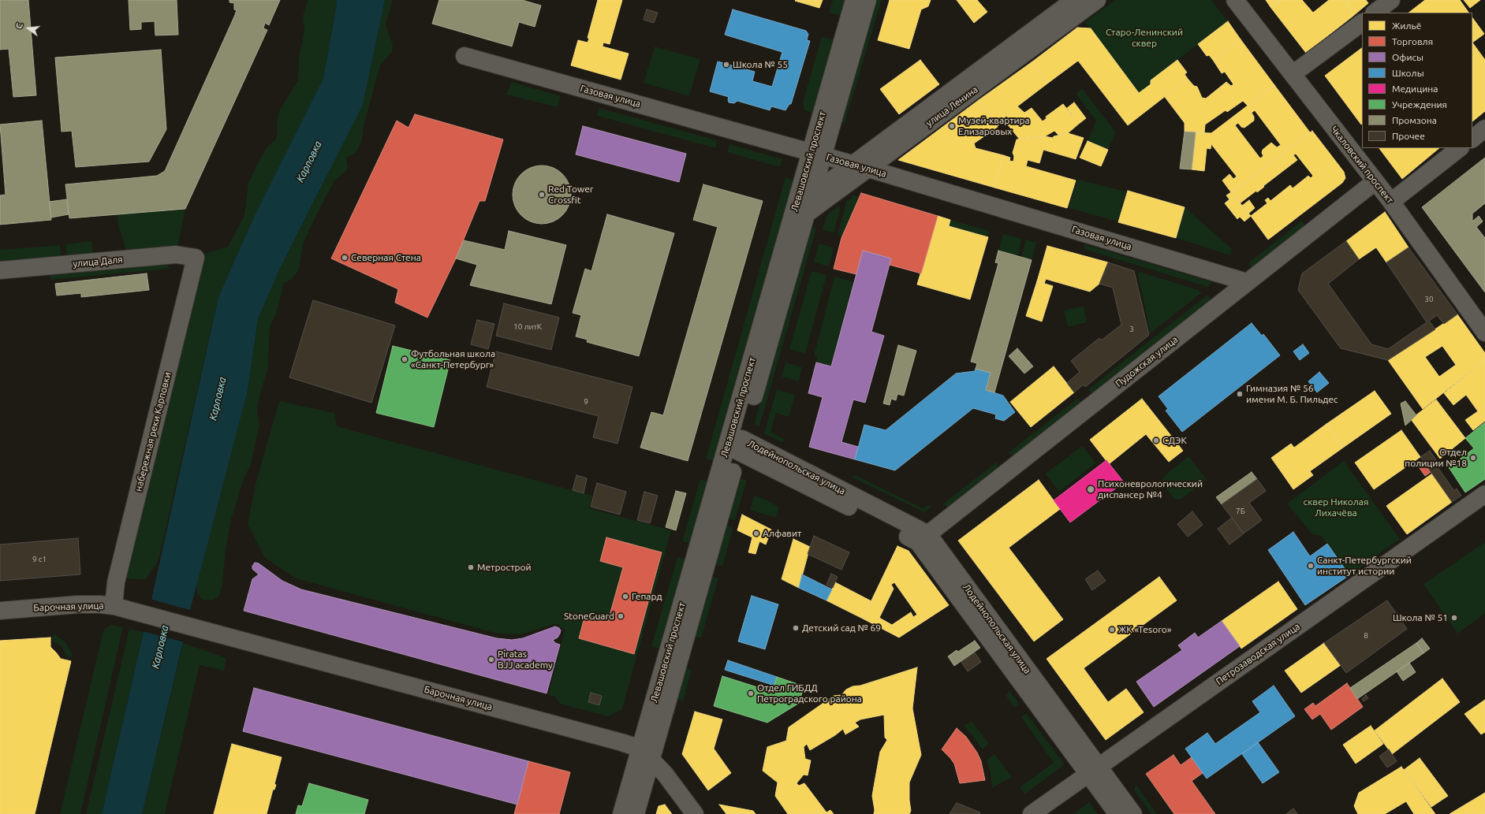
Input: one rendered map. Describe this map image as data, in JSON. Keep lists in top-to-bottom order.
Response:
{
  "streets": {
    "street": [
      "Газовая улица",
      "улица Ленина",
      "Левашовский проспект",
      "Чкаловский проспект",
      "улица Даля",
      "Пудожская улица",
      "набережная реки Карповки",
      "Лодейнопольская улица",
      "Барочная улица",
      "Петрозаводская улица"
    ]
  },
  "crossings": [
    ["Газовая улица", "улица Ленина"],
    ["Газовая улица", "Левашовский проспект"],
    ["Газовая улица", "Пудожская улица"],
    ["улица Ленина", "Левашовский проспект"],
    ["Левашовский проспект", "Лодейнопольская улица"],
    ["Левашовский проспект", "Барочная улица"],
    ["Чкаловский проспект", "Пудожская улица"],
    ["улица Даля", "набережная реки Карповки"],
    ["Пудожская улица", "Лодейнопольская улица"],
    ["набережная реки Карповки", "Барочная улица"],
    ["Лодейнопольская улица", "Петрозаводская улица"]
  ],
  "water": ["Карповка"],
  "parks": ["Старо-Ленинский сквер", "сквер Николая Лихачёва"],
  "places": [
    "Школа № 55",
    "Музей-квартира Елизаровых",
    "Red Tower Crossfit",
    "Северная Стена",
    "Футбольная школа «Санкт-Петербург»",
    "Гимназия № 56 имени М. Б. Пильдес",
    "СДЭК",
    "Отдел полиции №18",
    "Психоневрологический диспансер №4",
    "Алфавит",
    "Санкт-Петербургский институт истории",
    "Метрострой",
    "Гепард",
    "StoneGuard",
    "Школа № 51",
    "Детский сад № 69",
    "ЖК «Tesoro»",
    "Piratas BJJ academy",
    "Отдел ГИБДД Петроградского района"
  ],
  "house_numbers": [
    "30",
    "10 литК",
    "3",
    "9",
    "7Б",
    "9 с1",
    "8"
  ],
  "legend": [
    "Жильё",
    "Торговля",
    "Офисы",
    "Школы",
    "Медицина",
    "Учреждения",
    "Промзона",
    "Прочее"
  ],
  "north": "left"
}
